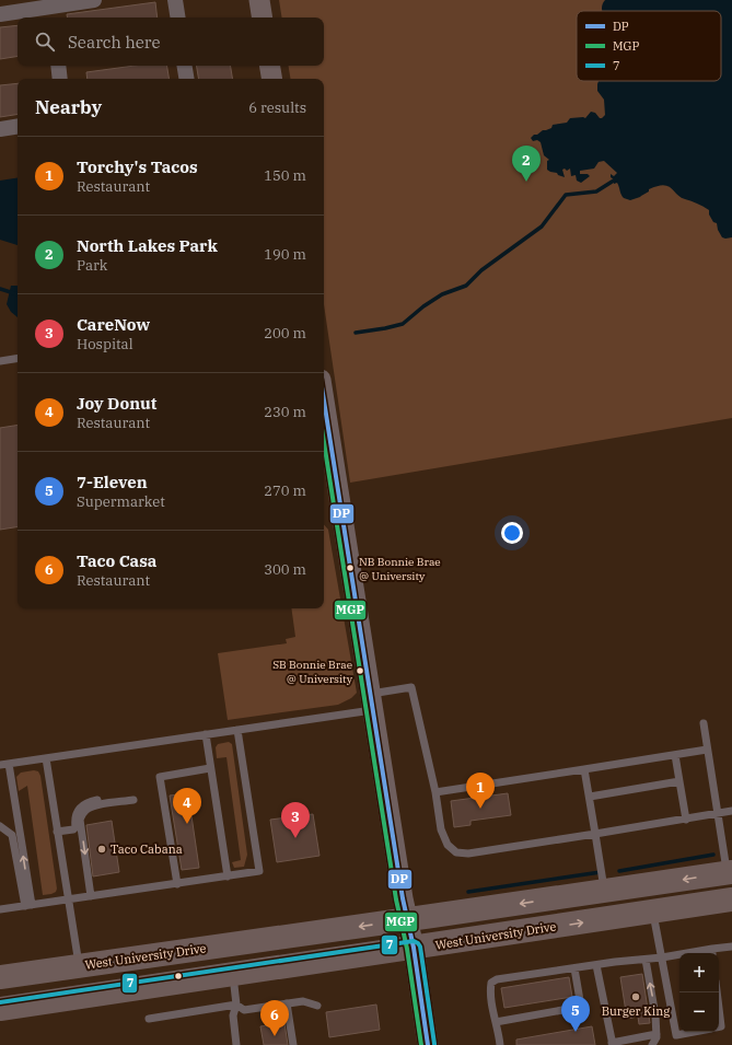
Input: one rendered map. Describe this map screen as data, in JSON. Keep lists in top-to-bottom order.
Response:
{
  "streets": {
    "main road": ["West University Drive"]
  },
  "places": [
    "NB Bonnie Brae @ University",
    "SB Bonnie Brae @ University",
    "Taco Cabana",
    "Burger King"
  ],
  "lines": ["transit line DP", "transit line MGP", "transit line 7"],
  "legend": ["DP", "MGP", "7"],
  "page": {
    "search": "Search here",
    "heading": ["Nearby", "6 results"],
    "list": [
      {
        "mark": "1",
        "name": "Torchy's Tacos",
        "note": "Restaurant",
        "value": "150 m"
      },
      {
        "mark": "2",
        "name": "North Lakes Park",
        "note": "Park",
        "value": "190 m"
      },
      {
        "mark": "3",
        "name": "CareNow",
        "note": "Hospital",
        "value": "200 m"
      },
      {
        "mark": "4",
        "name": "Joy Donut",
        "note": "Restaurant",
        "value": "230 m"
      },
      {
        "mark": "5",
        "name": "7-Eleven",
        "note": "Supermarket",
        "value": "270 m"
      },
      {
        "mark": "6",
        "name": "Taco Casa",
        "note": "Restaurant",
        "value": "300 m"
      }
    ],
    "pins": [
      "2",
      "1",
      "4",
      "3",
      "5",
      "6"
    ],
    "map_buttons": ["+", "−"]
  }
}
